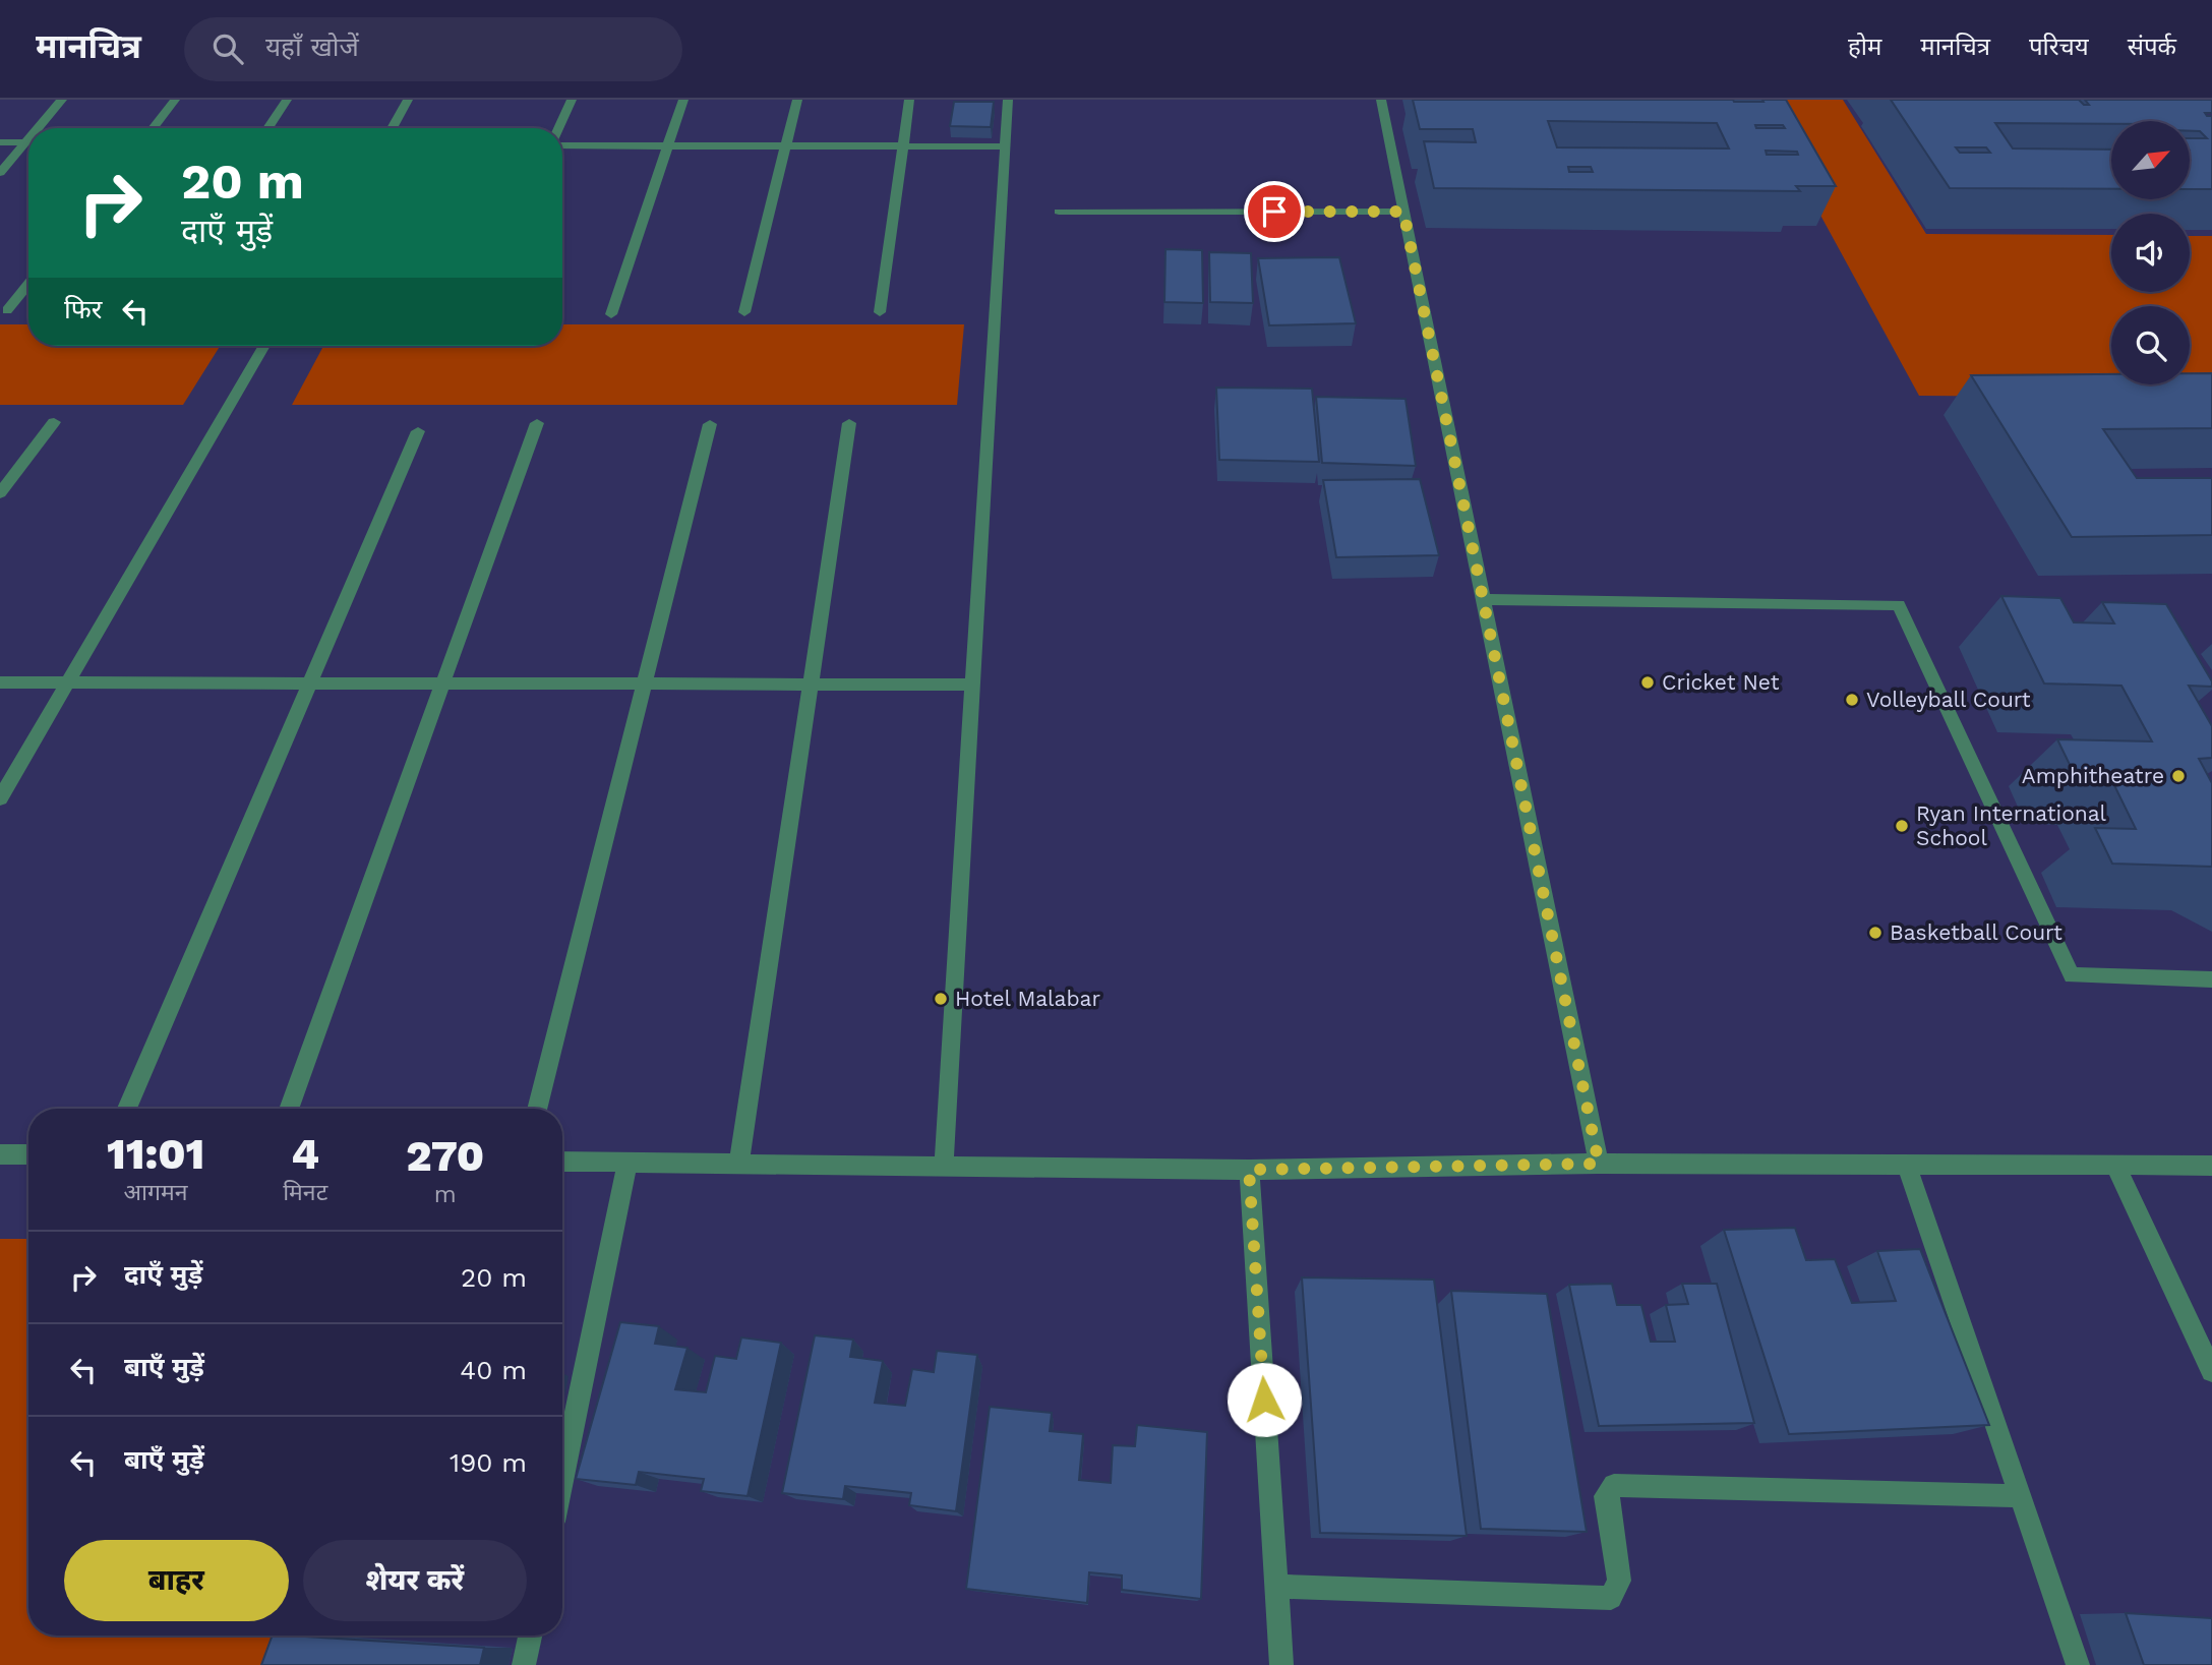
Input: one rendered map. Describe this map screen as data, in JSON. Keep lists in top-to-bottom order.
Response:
{
  "places": [
    "Cricket Net",
    "Volleyball Court",
    "Amphitheatre",
    "Ryan International School",
    "Basketball Court",
    "Hotel Malabar"
  ],
  "north": "top right",
  "page": {
    "header": "मानचित्र",
    "search": "यहाँ खोजें",
    "nav": [
      "होम",
      "मानचित्र",
      "परिचय",
      "संपर्क"
    ],
    "turn": ["20 m", "दाएँ मुड़ें"],
    "then": "फिर",
    "eta": [
      "11:01",
      "आगमन",
      "4",
      "मिनट",
      "270",
      "m"
    ],
    "list": [
      {
        "name": "दाएँ मुड़ें",
        "value": "20 m"
      },
      {
        "name": "बाएँ मुड़ें",
        "value": "40 m"
      },
      {
        "name": "बाएँ मुड़ें",
        "value": "190 m"
      }
    ],
    "buttons": ["बाहर", "शेयर करें"]
  }
}
